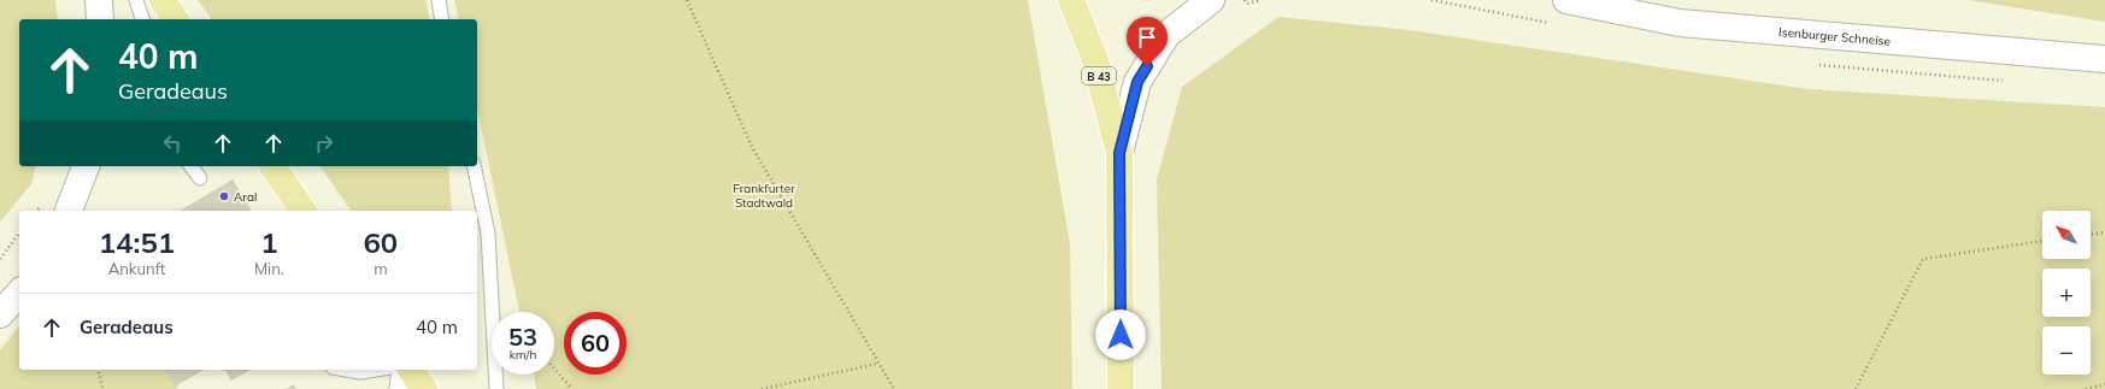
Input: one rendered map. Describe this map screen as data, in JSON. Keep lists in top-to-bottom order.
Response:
{
  "streets": {
    "main road": ["Isenburger Schneise", "B 43"]
  },
  "parks": ["Frankfurter Stadtwald"],
  "places": ["Aral"],
  "north": "top left",
  "page": {
    "turn": ["40 m", "Geradeaus"],
    "map_buttons": ["+", "−"],
    "eta": [
      "14:51",
      "Ankunft",
      "1",
      "Min.",
      "60",
      "m"
    ],
    "list": [
      {
        "name": "Geradeaus",
        "value": "40 m"
      }
    ],
    "speed": "53 km/h",
    "limit": "60"
  }
}
